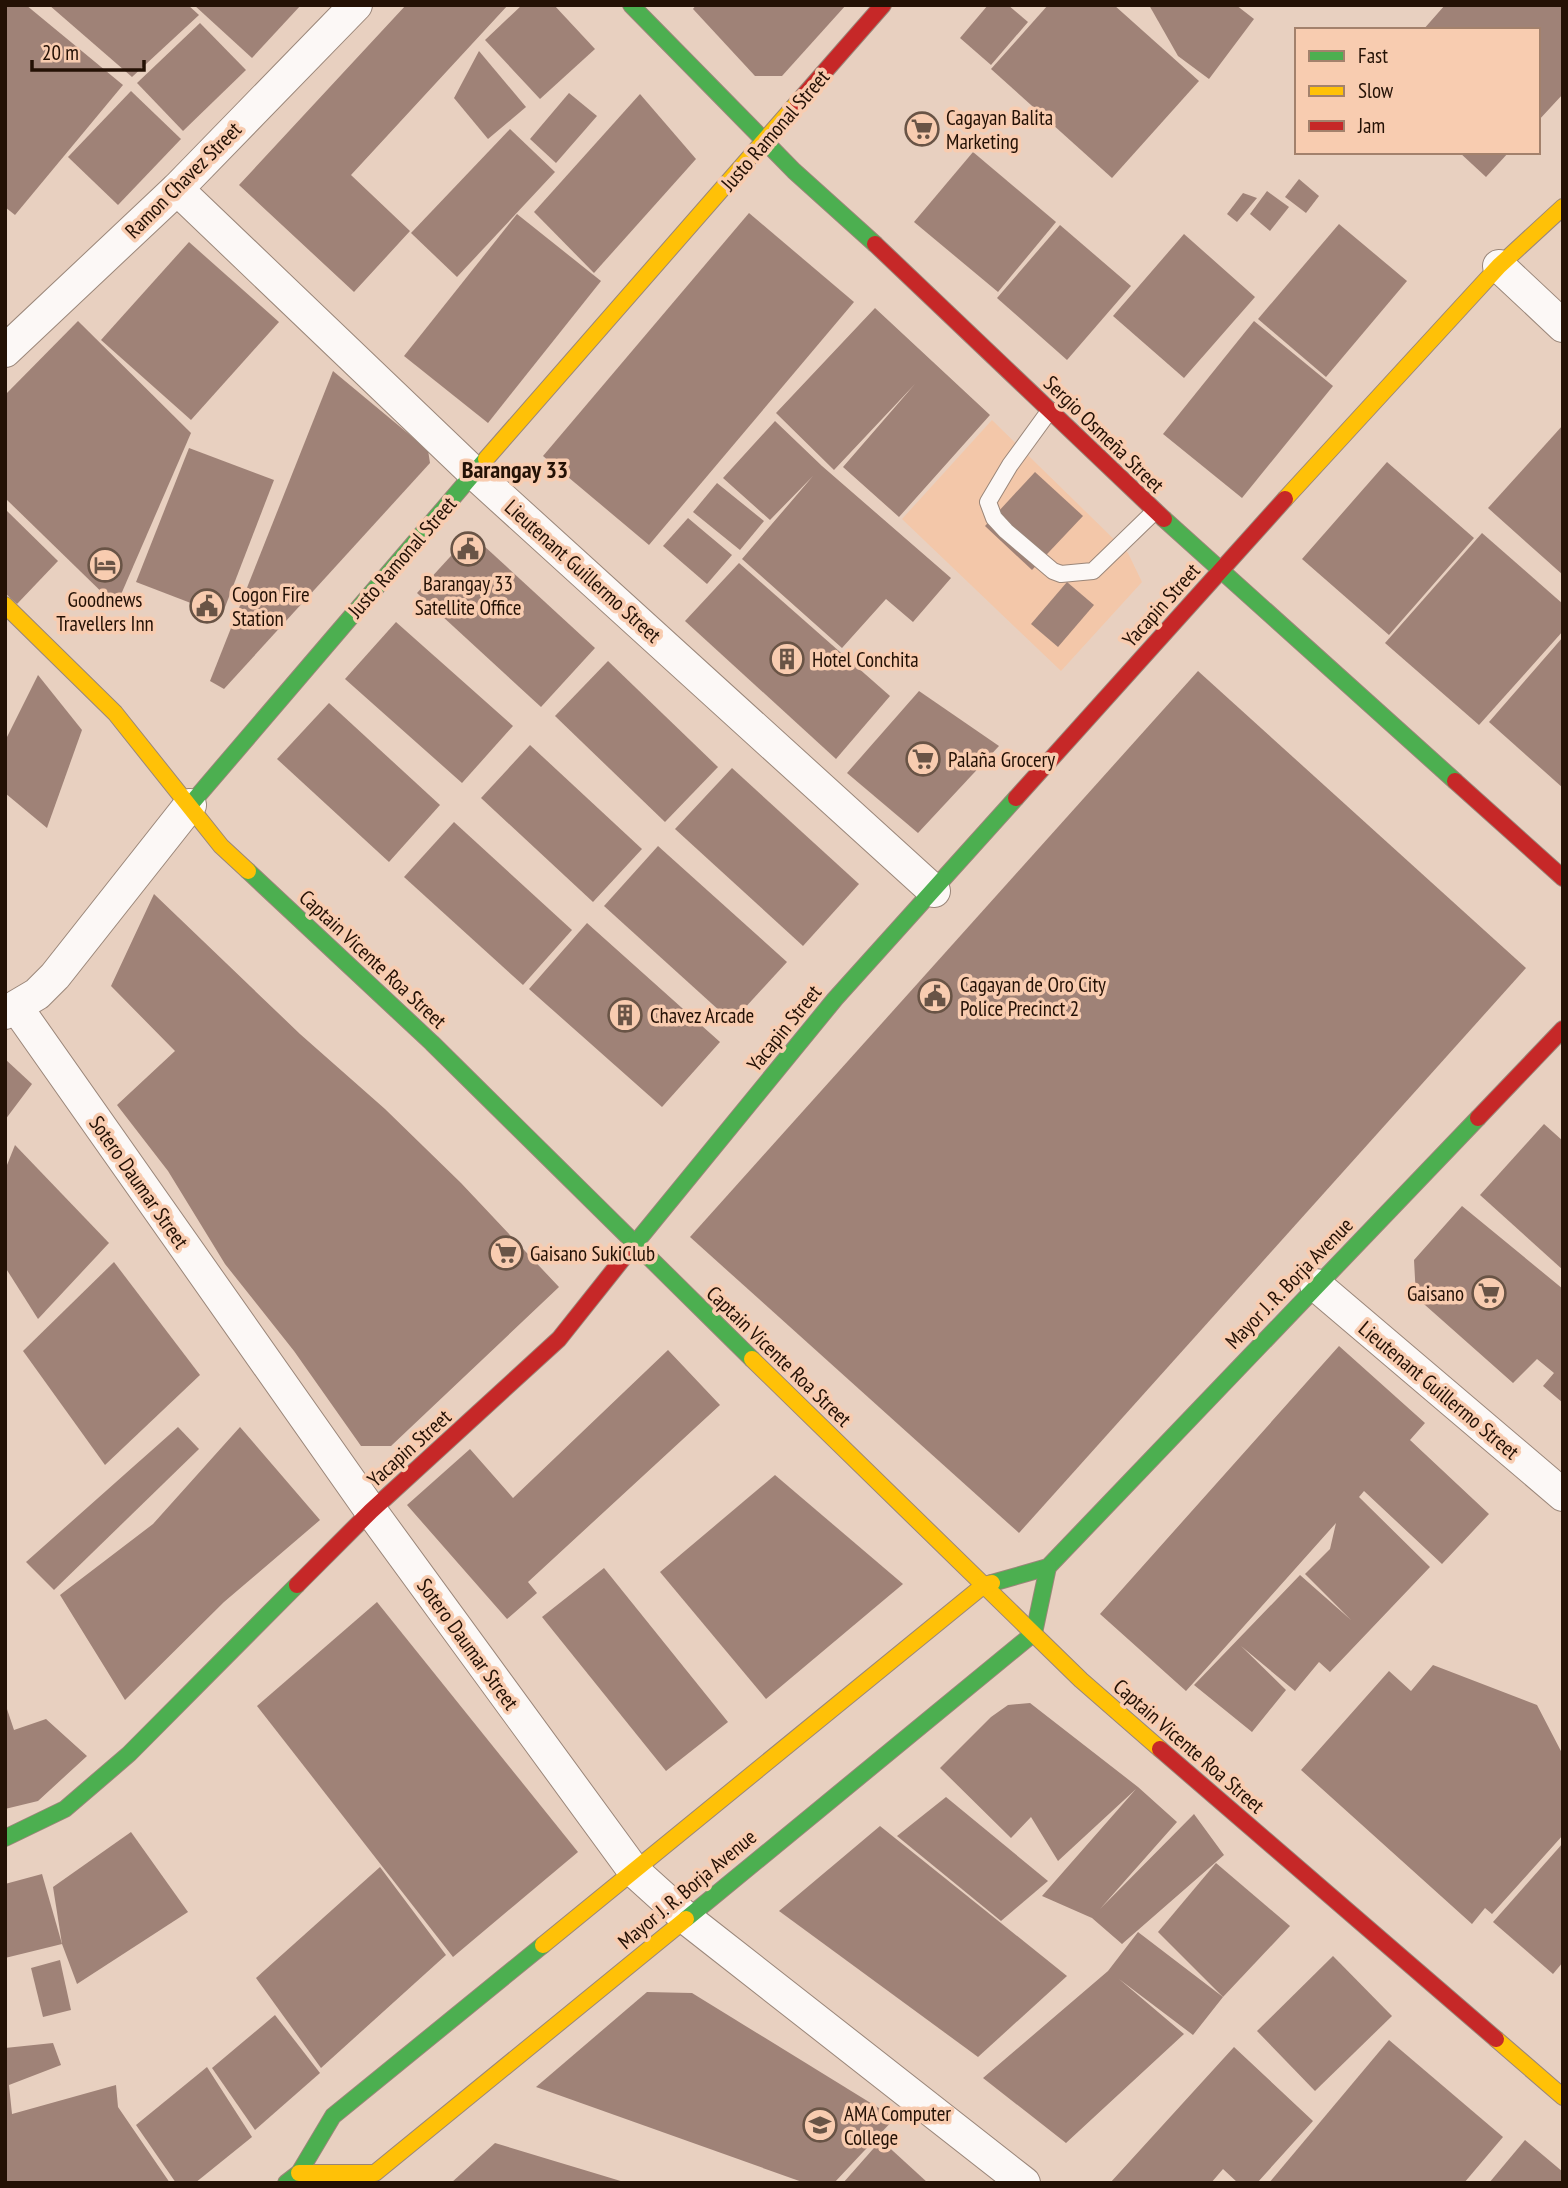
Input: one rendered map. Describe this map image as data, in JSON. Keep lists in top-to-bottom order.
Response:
{
  "streets": {
    "street": [
      "Justo Ramonal Street",
      "Ramon Chavez Street",
      "Sergio Osmeña Street",
      "Lieutenant Guillermo Street",
      "Yacapin Street",
      "Captain Vicente Roa Street",
      "Sotero Daumar Street",
      "Mayor J. R. Borja Avenue"
    ]
  },
  "crossings": [
    ["Justo Ramonal Street", "Sergio Osmeña Street"],
    ["Justo Ramonal Street", "Lieutenant Guillermo Street"],
    ["Justo Ramonal Street", "Captain Vicente Roa Street"],
    ["Justo Ramonal Street", "Sotero Daumar Street"],
    ["Ramon Chavez Street", "Lieutenant Guillermo Street"],
    ["Sergio Osmeña Street", "Yacapin Street"],
    ["Lieutenant Guillermo Street", "Yacapin Street"],
    ["Lieutenant Guillermo Street", "Mayor J. R. Borja Avenue"],
    ["Yacapin Street", "Captain Vicente Roa Street"],
    ["Yacapin Street", "Sotero Daumar Street"],
    ["Captain Vicente Roa Street", "Mayor J. R. Borja Avenue"],
    ["Sotero Daumar Street", "Mayor J. R. Borja Avenue"]
  ],
  "districts": ["Barangay 33"],
  "places": {
    "supermarket": [
      "Cagayan Balita Marketing",
      "Palaña Grocery",
      "Gaisano SukiClub",
      "Gaisano"
    ],
    "public building": ["Barangay 33 Satellite Office", "Cogon Fire Station", "Cagayan de Oro City Police Precinct 2"],
    "hotel": ["Goodnews Travellers Inn"],
    "building": ["Hotel Conchita", "Chavez Arcade"],
    "school or university": ["AMA Computer College"]
  },
  "legend": ["Fast", "Slow", "Jam"],
  "scale_bar": "20 m"
}
